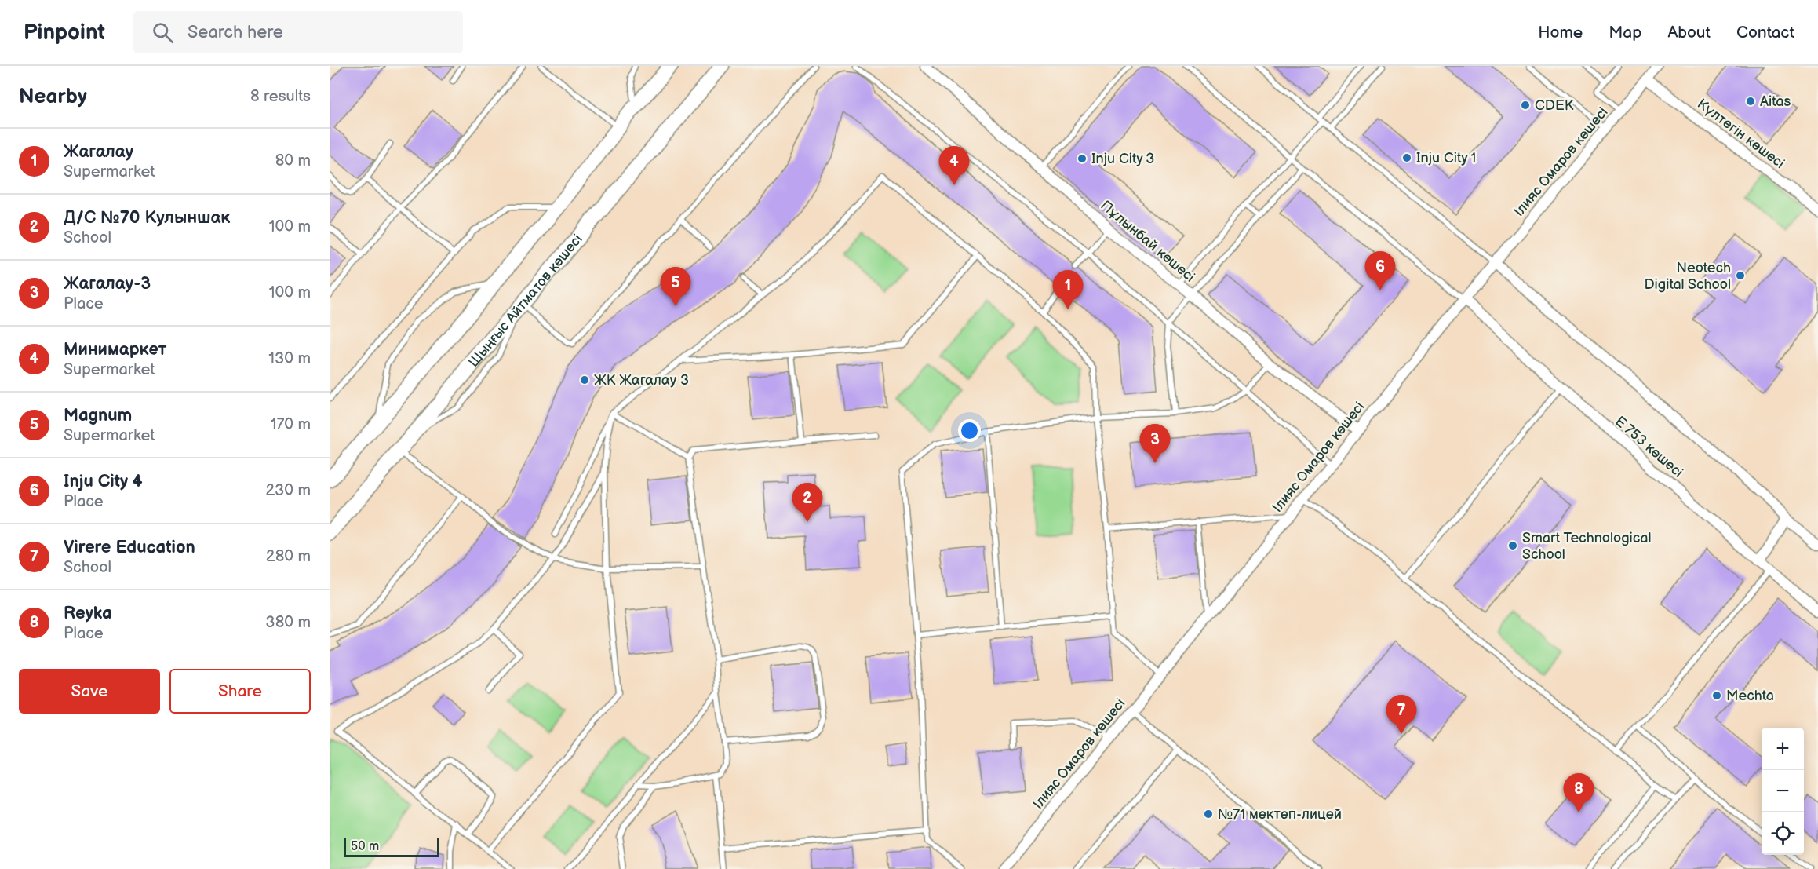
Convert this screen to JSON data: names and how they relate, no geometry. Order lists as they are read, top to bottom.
{
  "streets": {
    "main road": ["Шыңғыс Айтматов көшесі"],
    "street": [
      "Күлтегін көшесі",
      "Ілияс Омаров көшесі",
      "Пұлынбай көшесі",
      "Е 753 көшесі"
    ]
  },
  "crossings": [
    ["Күлтегін көшесі", "Ілияс Омаров көшесі"],
    ["Ілияс Омаров көшесі", "Пұлынбай көшесі"],
    ["Ілияс Омаров көшесі", "Е 753 көшесі"]
  ],
  "places": [
    "Aitas",
    "CDEK",
    "Inju City 1",
    "Inju City 3",
    "Neotech Digital School",
    "ЖК Жагалау 3",
    "Smart Technological School",
    "Mechta",
    "№71 мектеп-лицей"
  ],
  "scale_bar": "50 m",
  "page": {
    "header": "Pinpoint",
    "search": "Search here",
    "nav": [
      "Home",
      "Map",
      "About",
      "Contact"
    ],
    "heading": ["Nearby", "8 results"],
    "list": [
      {
        "mark": "1",
        "name": "Жагалау",
        "note": "Supermarket",
        "value": "80 m"
      },
      {
        "mark": "2",
        "name": "Д/С №70 Кулыншак",
        "note": "School",
        "value": "100 m"
      },
      {
        "mark": "3",
        "name": "Жагалау-3",
        "note": "Place",
        "value": "100 m"
      },
      {
        "mark": "4",
        "name": "Минимаркет",
        "note": "Supermarket",
        "value": "130 m"
      },
      {
        "mark": "5",
        "name": "Magnum",
        "note": "Supermarket",
        "value": "170 m"
      },
      {
        "mark": "6",
        "name": "Inju City 4",
        "note": "Place",
        "value": "230 m"
      },
      {
        "mark": "7",
        "name": "Virere Education",
        "note": "School",
        "value": "280 m"
      },
      {
        "mark": "8",
        "name": "Reyka",
        "note": "Place",
        "value": "380 m"
      }
    ],
    "pins": [
      "4",
      "6",
      "5",
      "1",
      "3",
      "2",
      "7",
      "8"
    ],
    "buttons": ["Save", "Share"],
    "map_buttons": ["+", "−"],
    "scale": "50 m"
  }
}
